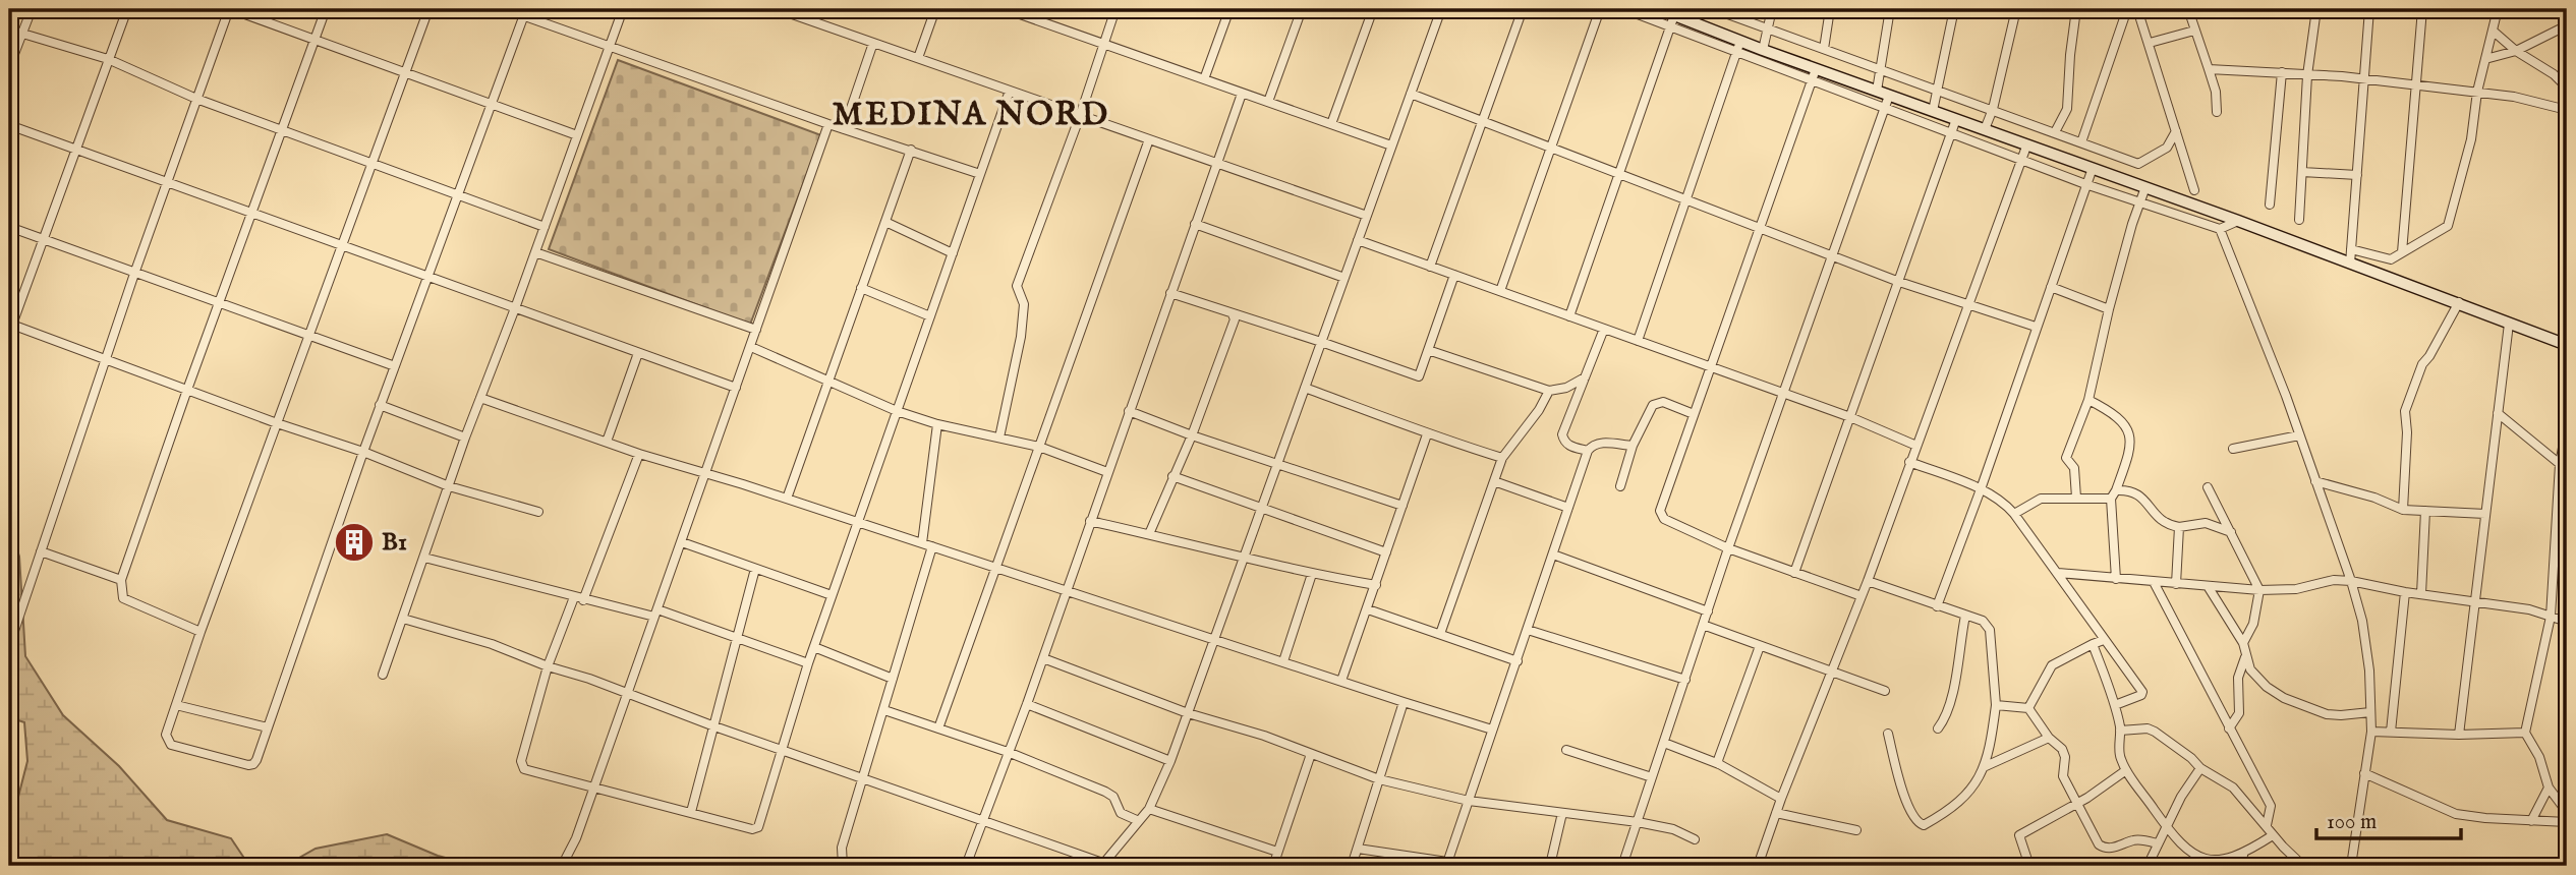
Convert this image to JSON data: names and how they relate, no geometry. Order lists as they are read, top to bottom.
{
  "districts": ["MEDINA NORD"],
  "places": {
    "building": ["B1"]
  },
  "scale_bar": "100 m"
}
